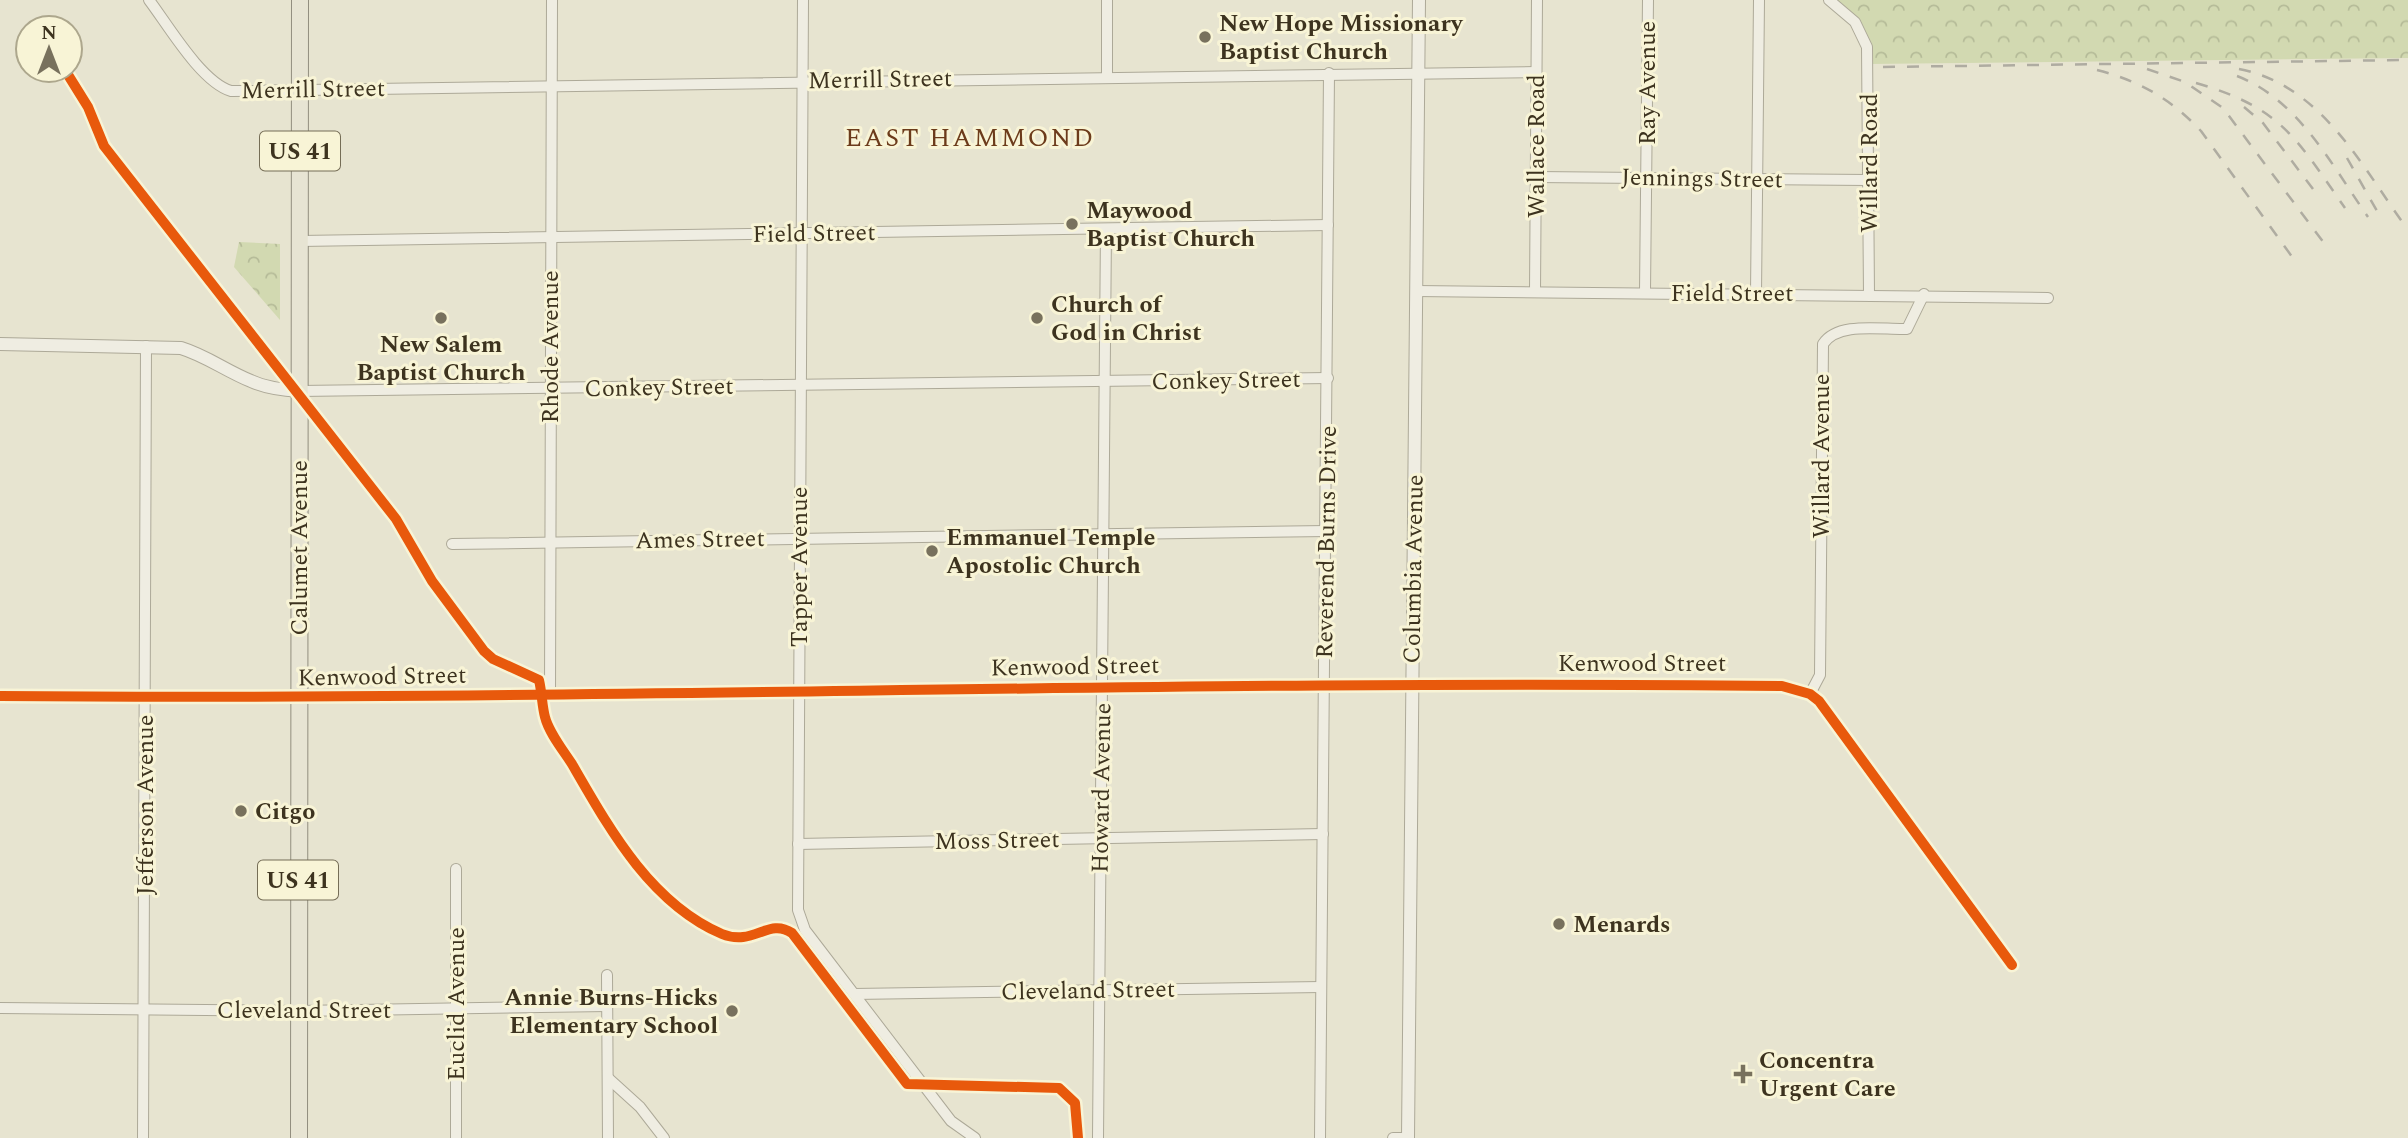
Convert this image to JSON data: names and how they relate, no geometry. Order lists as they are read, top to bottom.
{
  "streets": {
    "main road": ["US 41", "Calumet Avenue"],
    "street": [
      "Merrill Street",
      "Ray Avenue",
      "Wallace Road",
      "Willard Road",
      "Jennings Street",
      "Field Street",
      "Rhode Avenue",
      "Conkey Street",
      "Willard Avenue",
      "Ames Street",
      "Reverend Burns Drive",
      "Tapper Avenue",
      "Columbia Avenue",
      "Kenwood Street",
      "Howard Avenue",
      "Jefferson Avenue",
      "Moss Street",
      "Cleveland Street",
      "Euclid Avenue"
    ]
  },
  "crossings": [
    ["Merrill Street", "Wallace Road"],
    ["Merrill Street", "Rhode Avenue"],
    ["Merrill Street", "Reverend Burns Drive"],
    ["Merrill Street", "Calumet Avenue"],
    ["Merrill Street", "Tapper Avenue"],
    ["Merrill Street", "Columbia Avenue"],
    ["Ray Avenue", "Jennings Street"],
    ["Ray Avenue", "Field Street"],
    ["Wallace Road", "Jennings Street"],
    ["Wallace Road", "Field Street"],
    ["Willard Road", "Jennings Street"],
    ["Willard Road", "Field Street"],
    ["Field Street", "Rhode Avenue"],
    ["Field Street", "Willard Avenue"],
    ["Field Street", "Reverend Burns Drive"],
    ["Field Street", "Calumet Avenue"],
    ["Field Street", "Tapper Avenue"],
    ["Field Street", "Columbia Avenue"],
    ["Field Street", "Howard Avenue"],
    ["Rhode Avenue", "Conkey Street"],
    ["Rhode Avenue", "Ames Street"],
    ["Rhode Avenue", "Kenwood Street"],
    ["Conkey Street", "Reverend Burns Drive"],
    ["Conkey Street", "Calumet Avenue"],
    ["Conkey Street", "Tapper Avenue"],
    ["Conkey Street", "Howard Avenue"],
    ["Conkey Street", "Jefferson Avenue"],
    ["Willard Avenue", "Kenwood Street"],
    ["Ames Street", "Reverend Burns Drive"],
    ["Ames Street", "Tapper Avenue"],
    ["Ames Street", "Howard Avenue"],
    ["Reverend Burns Drive", "Kenwood Street"],
    ["Reverend Burns Drive", "Moss Street"],
    ["Reverend Burns Drive", "Cleveland Street"],
    ["Calumet Avenue", "Kenwood Street"],
    ["Calumet Avenue", "Cleveland Street"],
    ["Tapper Avenue", "Kenwood Street"],
    ["Tapper Avenue", "Moss Street"],
    ["Tapper Avenue", "Cleveland Street"],
    ["Columbia Avenue", "Kenwood Street"],
    ["Kenwood Street", "Howard Avenue"],
    ["Kenwood Street", "Jefferson Avenue"],
    ["Howard Avenue", "Moss Street"],
    ["Howard Avenue", "Cleveland Street"],
    ["Jefferson Avenue", "Cleveland Street"],
    ["Cleveland Street", "Euclid Avenue"]
  ],
  "districts": ["EAST HAMMOND"],
  "places": {
    "other": [
      "New Hope Missionary Baptist Church",
      "Maywood Baptist Church",
      "New Salem Baptist Church",
      "Church of God in Christ",
      "Emmanuel Temple Apostolic Church",
      "Citgo",
      "Menards",
      "Annie Burns-Hicks Elementary School"
    ],
    "health": ["Concentra Urgent Care"]
  },
  "north": "top"
}
